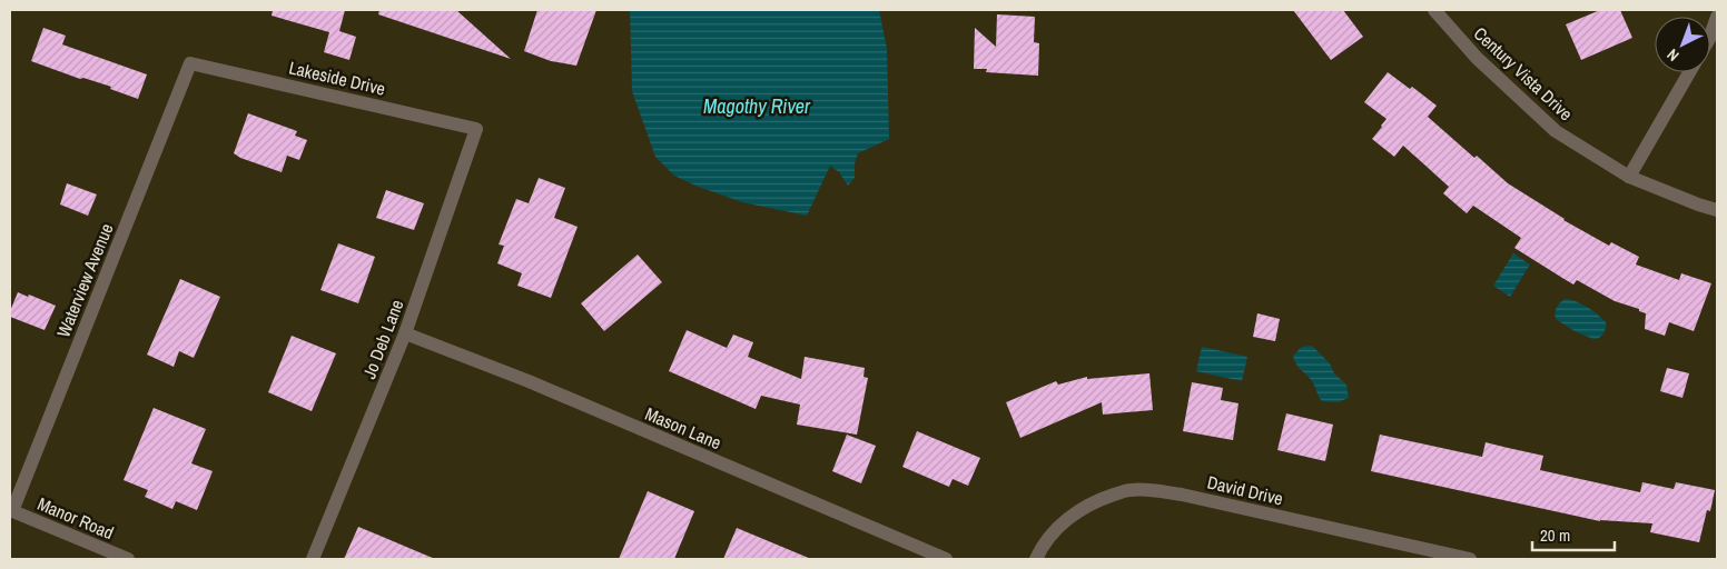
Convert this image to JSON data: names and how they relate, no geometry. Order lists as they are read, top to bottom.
{
  "streets": {
    "street": [
      "Century Vista Drive",
      "Lakeside Drive",
      "Waterview Avenue",
      "Jo Deb Lane",
      "Mason Lane",
      "David Drive",
      "Manor Road"
    ]
  },
  "crossings": [
    ["Lakeside Drive", "Waterview Avenue"],
    ["Lakeside Drive", "Jo Deb Lane"],
    ["Waterview Avenue", "Manor Road"],
    ["Jo Deb Lane", "Mason Lane"]
  ],
  "water": ["Magothy River"],
  "scale_bar": "20 m",
  "north": "bottom left"
}
